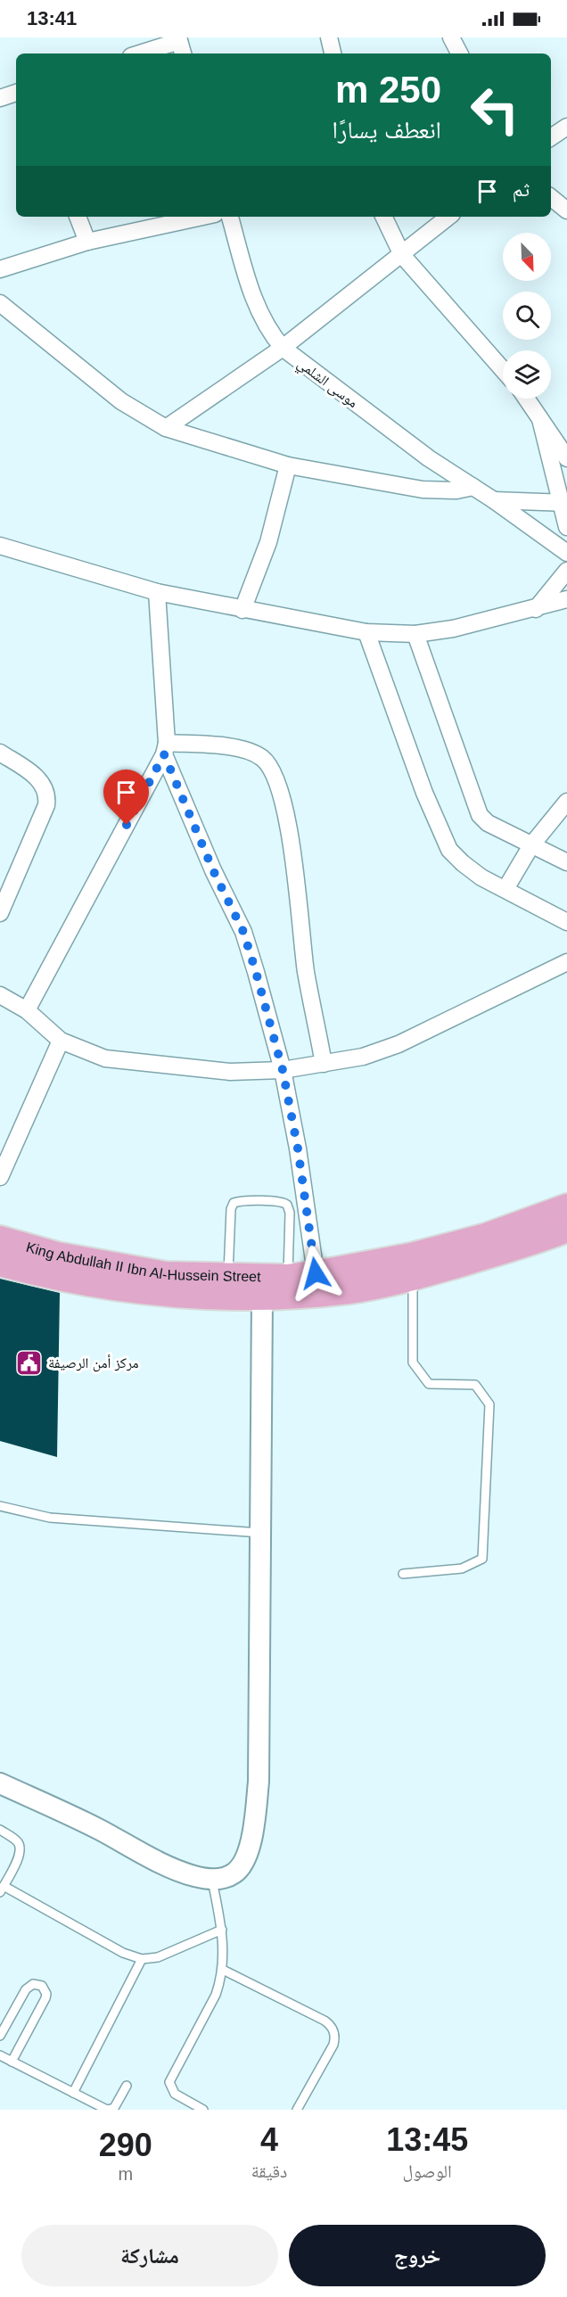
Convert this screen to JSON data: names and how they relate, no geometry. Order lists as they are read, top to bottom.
{
  "streets": {
    "main road": ["King Abdullah II Ibn Al-Hussein Street"],
    "street": ["موسى الشلمي"]
  },
  "places": {
    "public building": ["مركز أمن الرصيفة"]
  },
  "north": "bottom right",
  "page": {
    "status": "13:41",
    "turn": ["250 m", "انعطف يسارًا"],
    "then": "ثم",
    "eta": [
      "13:45",
      "الوصول",
      "4",
      "دقيقة",
      "290",
      "m"
    ],
    "buttons": ["خروج", "مشاركة"]
  }
}
